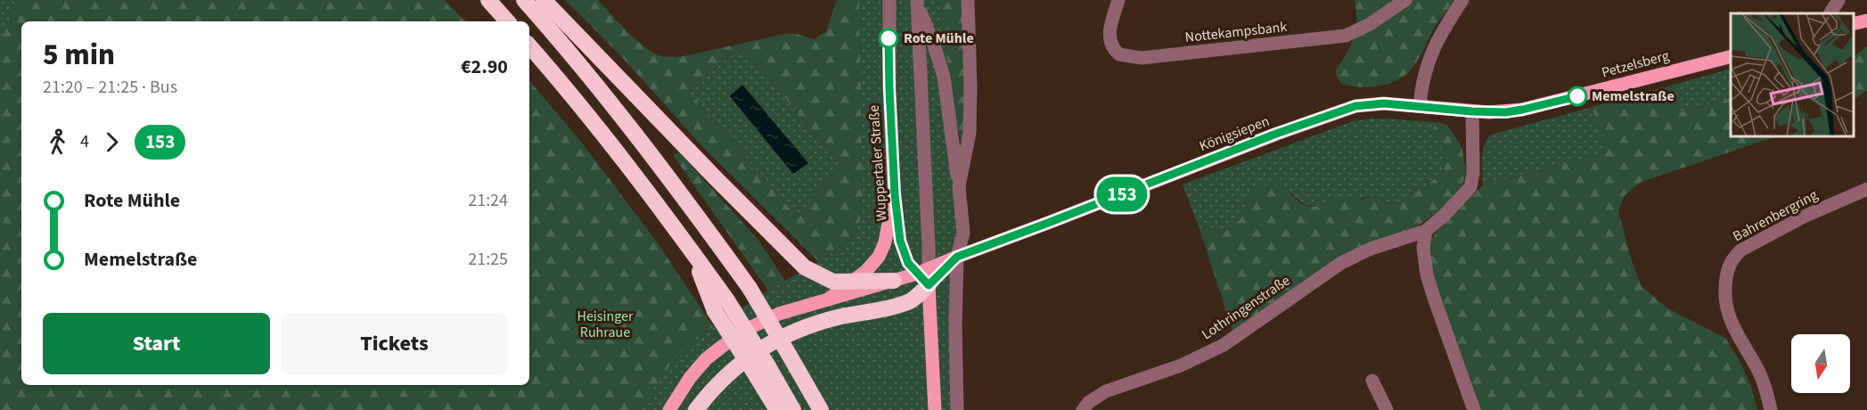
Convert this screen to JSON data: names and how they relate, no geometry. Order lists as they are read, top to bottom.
{
  "streets": {
    "main road": ["Petzelsberg", "Königsiepen"],
    "street": [
      "Nottekampsbank",
      "Wuppertaler Straße",
      "Bahrenbergring",
      "Lothringenstraße"
    ]
  },
  "crossings": [
    ["Petzelsberg", "Königsiepen"],
    ["Königsiepen", "Wuppertaler Straße"]
  ],
  "parks": ["Heisinger Ruhraue"],
  "places": ["Rote Mühle", "Memelstraße"],
  "lines": ["bus line 153"],
  "north": "bottom",
  "page": {
    "on_map": "153",
    "heading": ["5 min", "21:20 – 21:25 · Bus", "€2.90"],
    "legs": ["4", "153"],
    "list": [
      {
        "name": "Rote Mühle",
        "value": "21:24"
      },
      {
        "name": "Memelstraße",
        "value": "21:25"
      }
    ],
    "buttons": ["Start", "Tickets"]
  }
}
